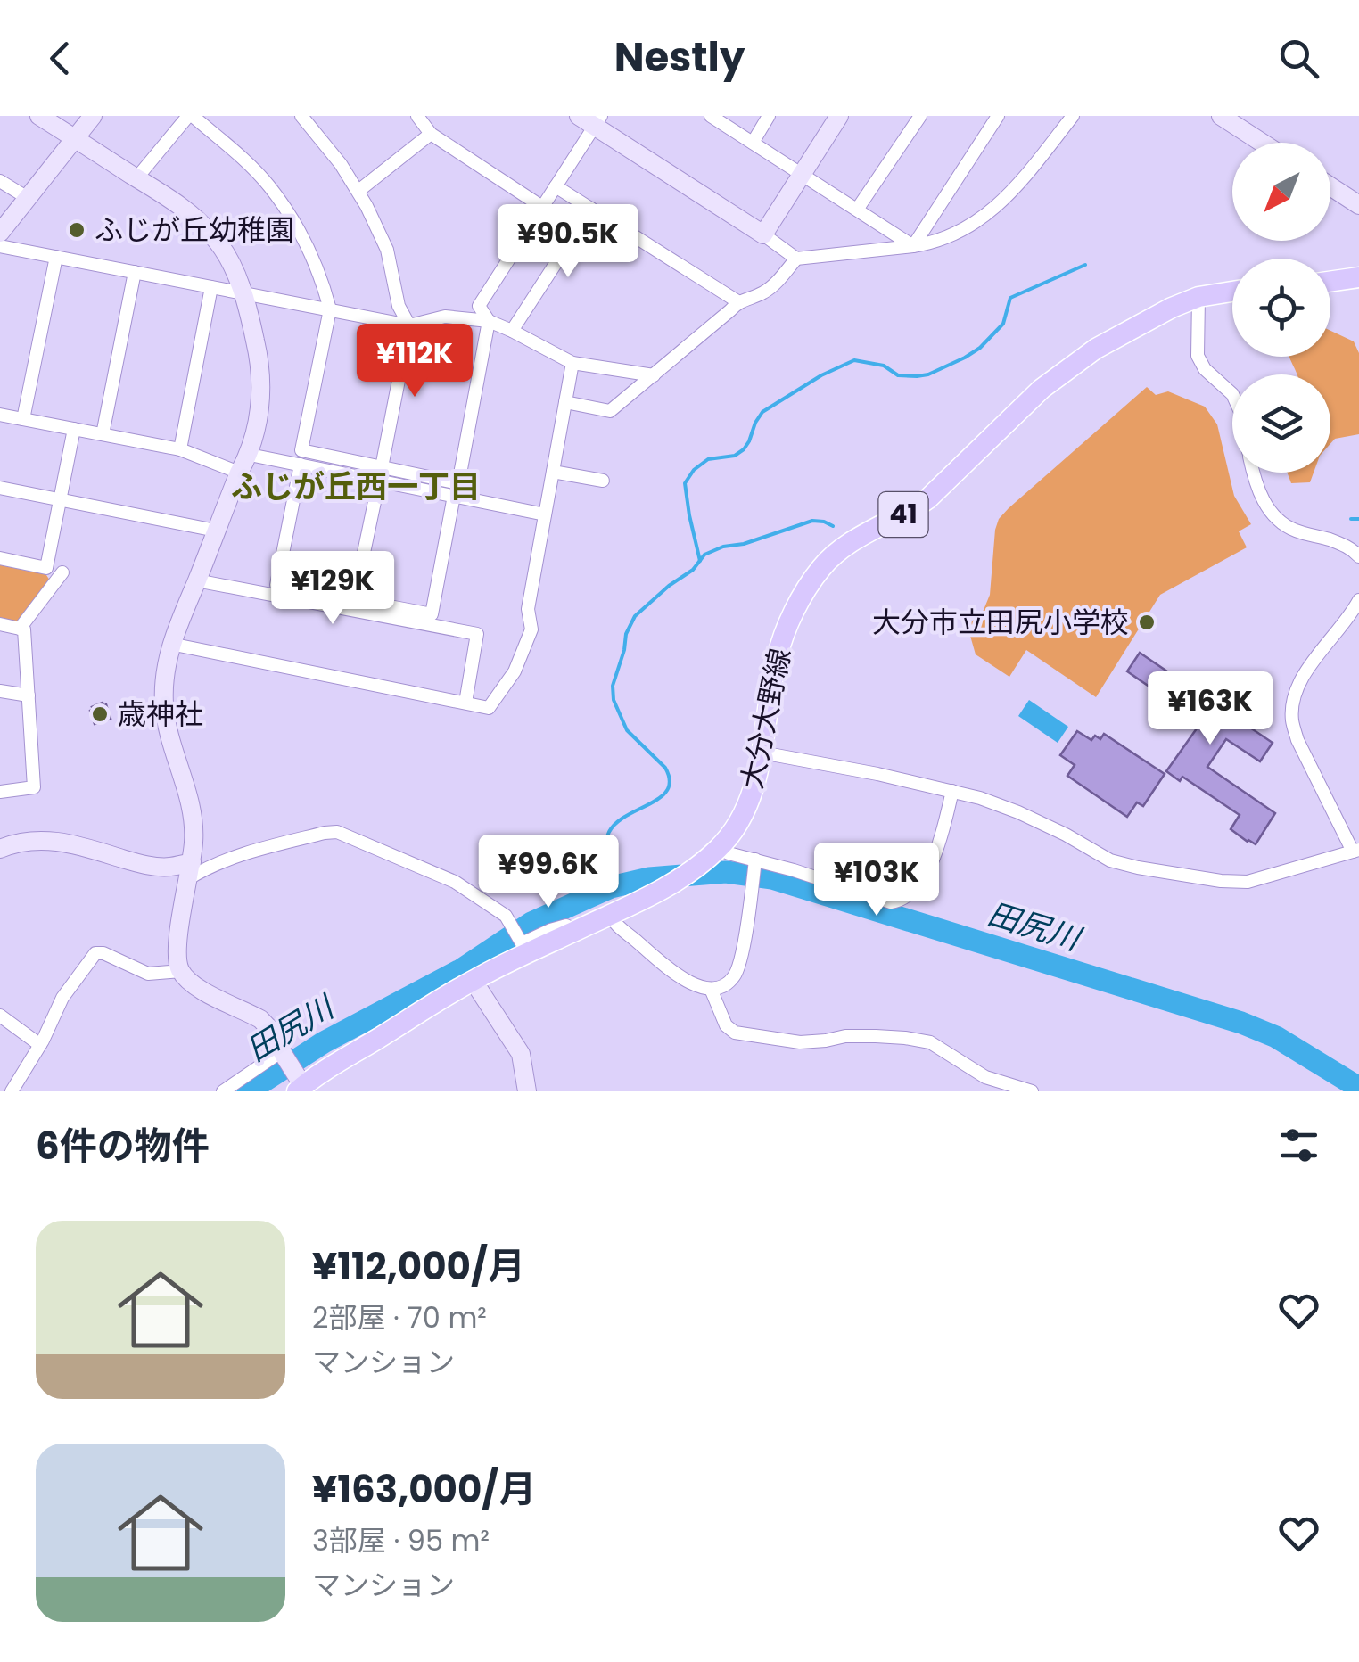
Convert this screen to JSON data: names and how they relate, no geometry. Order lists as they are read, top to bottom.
{
  "streets": {
    "main road": ["41", "大分大野線"]
  },
  "districts": ["ふじが丘西一丁目"],
  "water": ["田尻川"],
  "places": ["ふじが丘幼稚園", "大分市立田尻小学校", "歳神社"],
  "north": "bottom left",
  "page": {
    "header": "Nestly",
    "price": [
      "¥90.5K",
      "¥112K",
      "¥129K",
      "¥163K",
      "¥99.6K",
      "¥103K"
    ],
    "heading": "6件の物件",
    "list": [
      {
        "name": "¥112,000/月",
        "note": "2部屋 · 70 m² · マンション"
      },
      {
        "name": "¥163,000/月",
        "note": "3部屋 · 95 m² · マンション"
      }
    ]
  }
}
